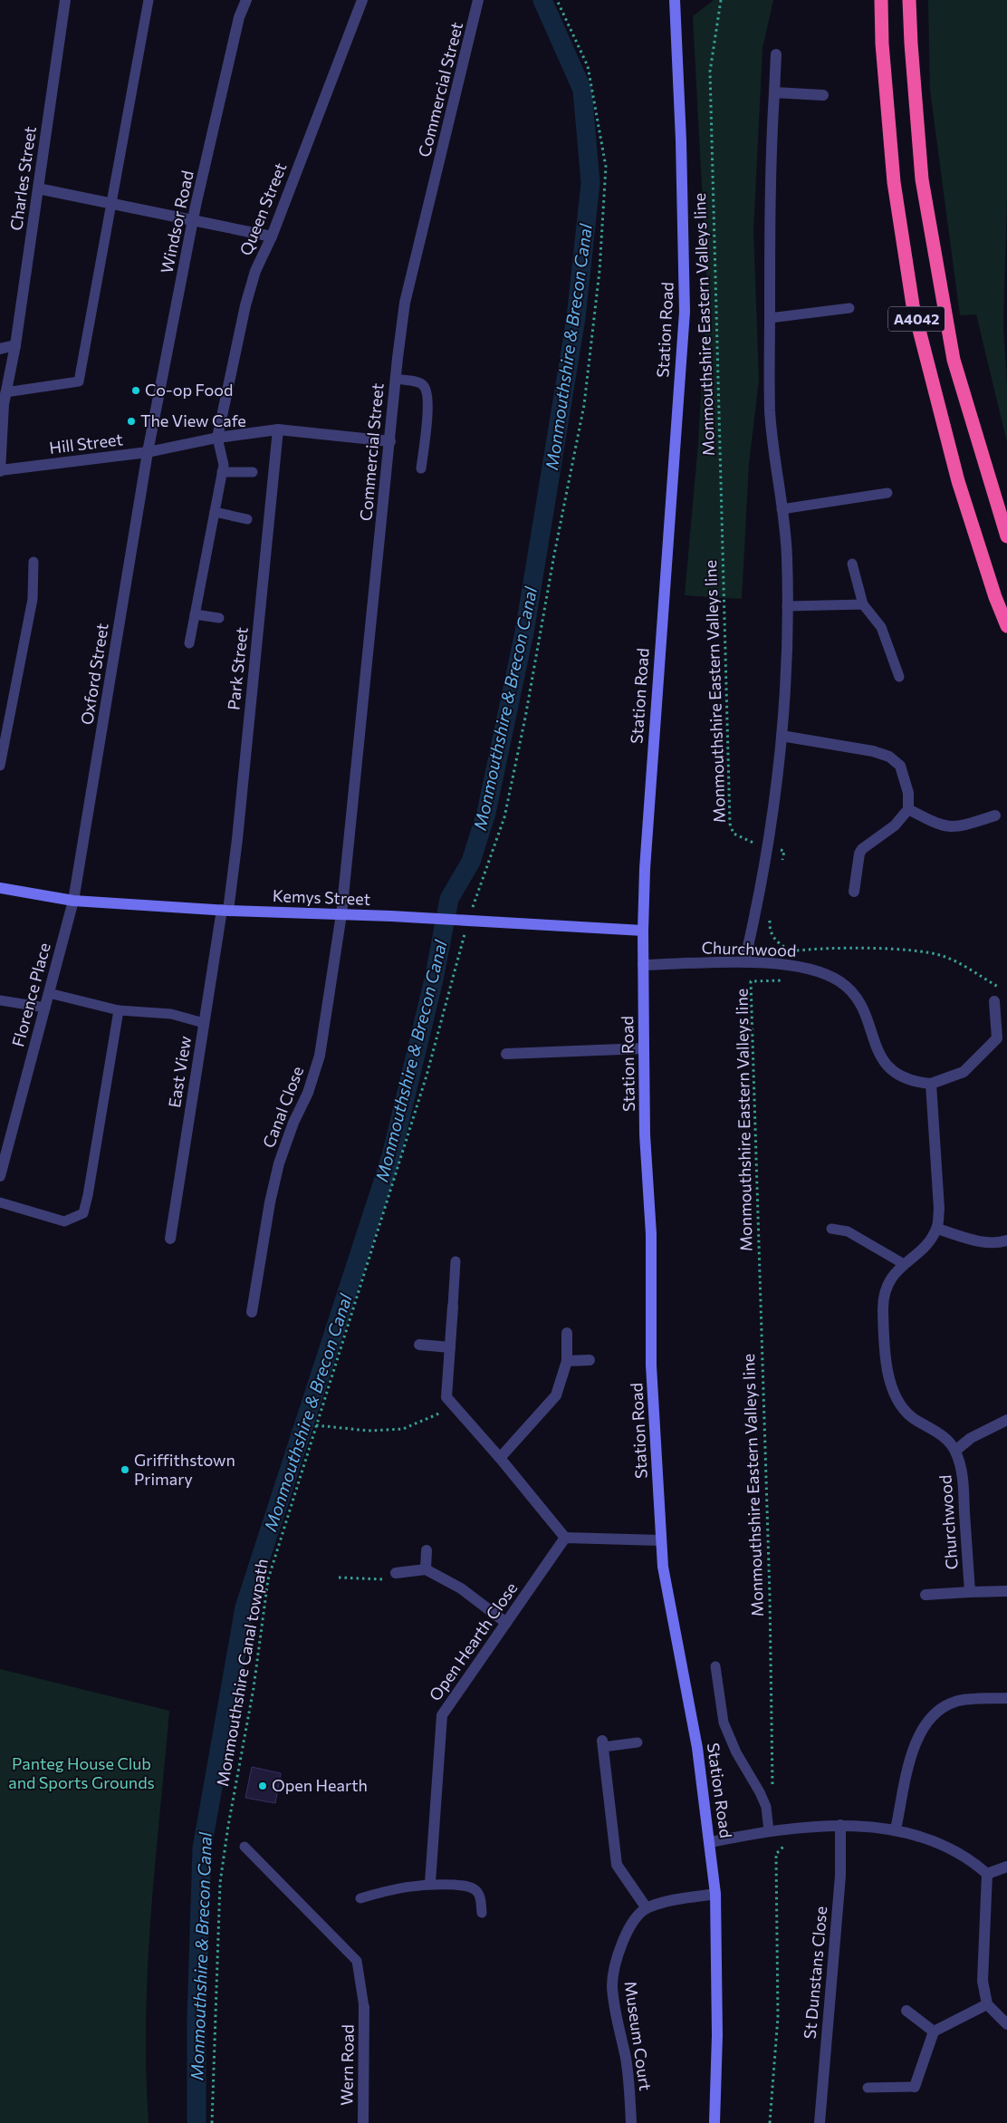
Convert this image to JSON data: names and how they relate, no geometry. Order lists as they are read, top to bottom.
{
  "streets": {
    "highway": ["A4042"],
    "street": [
      "Commercial Street",
      "Charles Street",
      "Queen Street",
      "Windsor Road",
      "Station Road",
      "Hill Street",
      "Park Street",
      "Oxford Street",
      "Kemys Street",
      "Churchwood",
      "Florence Place",
      "East View",
      "Canal Close",
      "Open Hearth Close",
      "St Dunstans Close",
      "Museum Court",
      "Wern Road"
    ],
    "path": ["Monmouthshire Eastern Valleys line", "Monmouthshire Canal towpath"]
  },
  "crossings": [
    ["Commercial Street", "Hill Street"],
    ["Commercial Street", "Kemys Street"],
    ["Commercial Street", "Canal Close"],
    ["Charles Street", "Hill Street"],
    ["Queen Street", "Hill Street"],
    ["Windsor Road", "Hill Street"],
    ["Windsor Road", "Oxford Street"],
    ["Monmouthshire Eastern Valleys line", "Churchwood"],
    ["Station Road", "Kemys Street"],
    ["Station Road", "Churchwood"],
    ["Hill Street", "Park Street"],
    ["Hill Street", "Oxford Street"],
    ["Park Street", "Kemys Street"],
    ["Park Street", "East View"],
    ["Oxford Street", "Kemys Street"],
    ["Oxford Street", "Florence Place"],
    ["Kemys Street", "Florence Place"],
    ["Kemys Street", "East View"],
    ["Kemys Street", "Canal Close"],
    ["Kemys Street", "Monmouthshire Canal towpath"]
  ],
  "water": ["Monmouthshire & Brecon Canal"],
  "parks": ["Panteg House Club and Sports Grounds"],
  "places": [
    "Co-op Food",
    "The View Cafe",
    "Griffithstown Primary",
    "Open Hearth"
  ]
}
